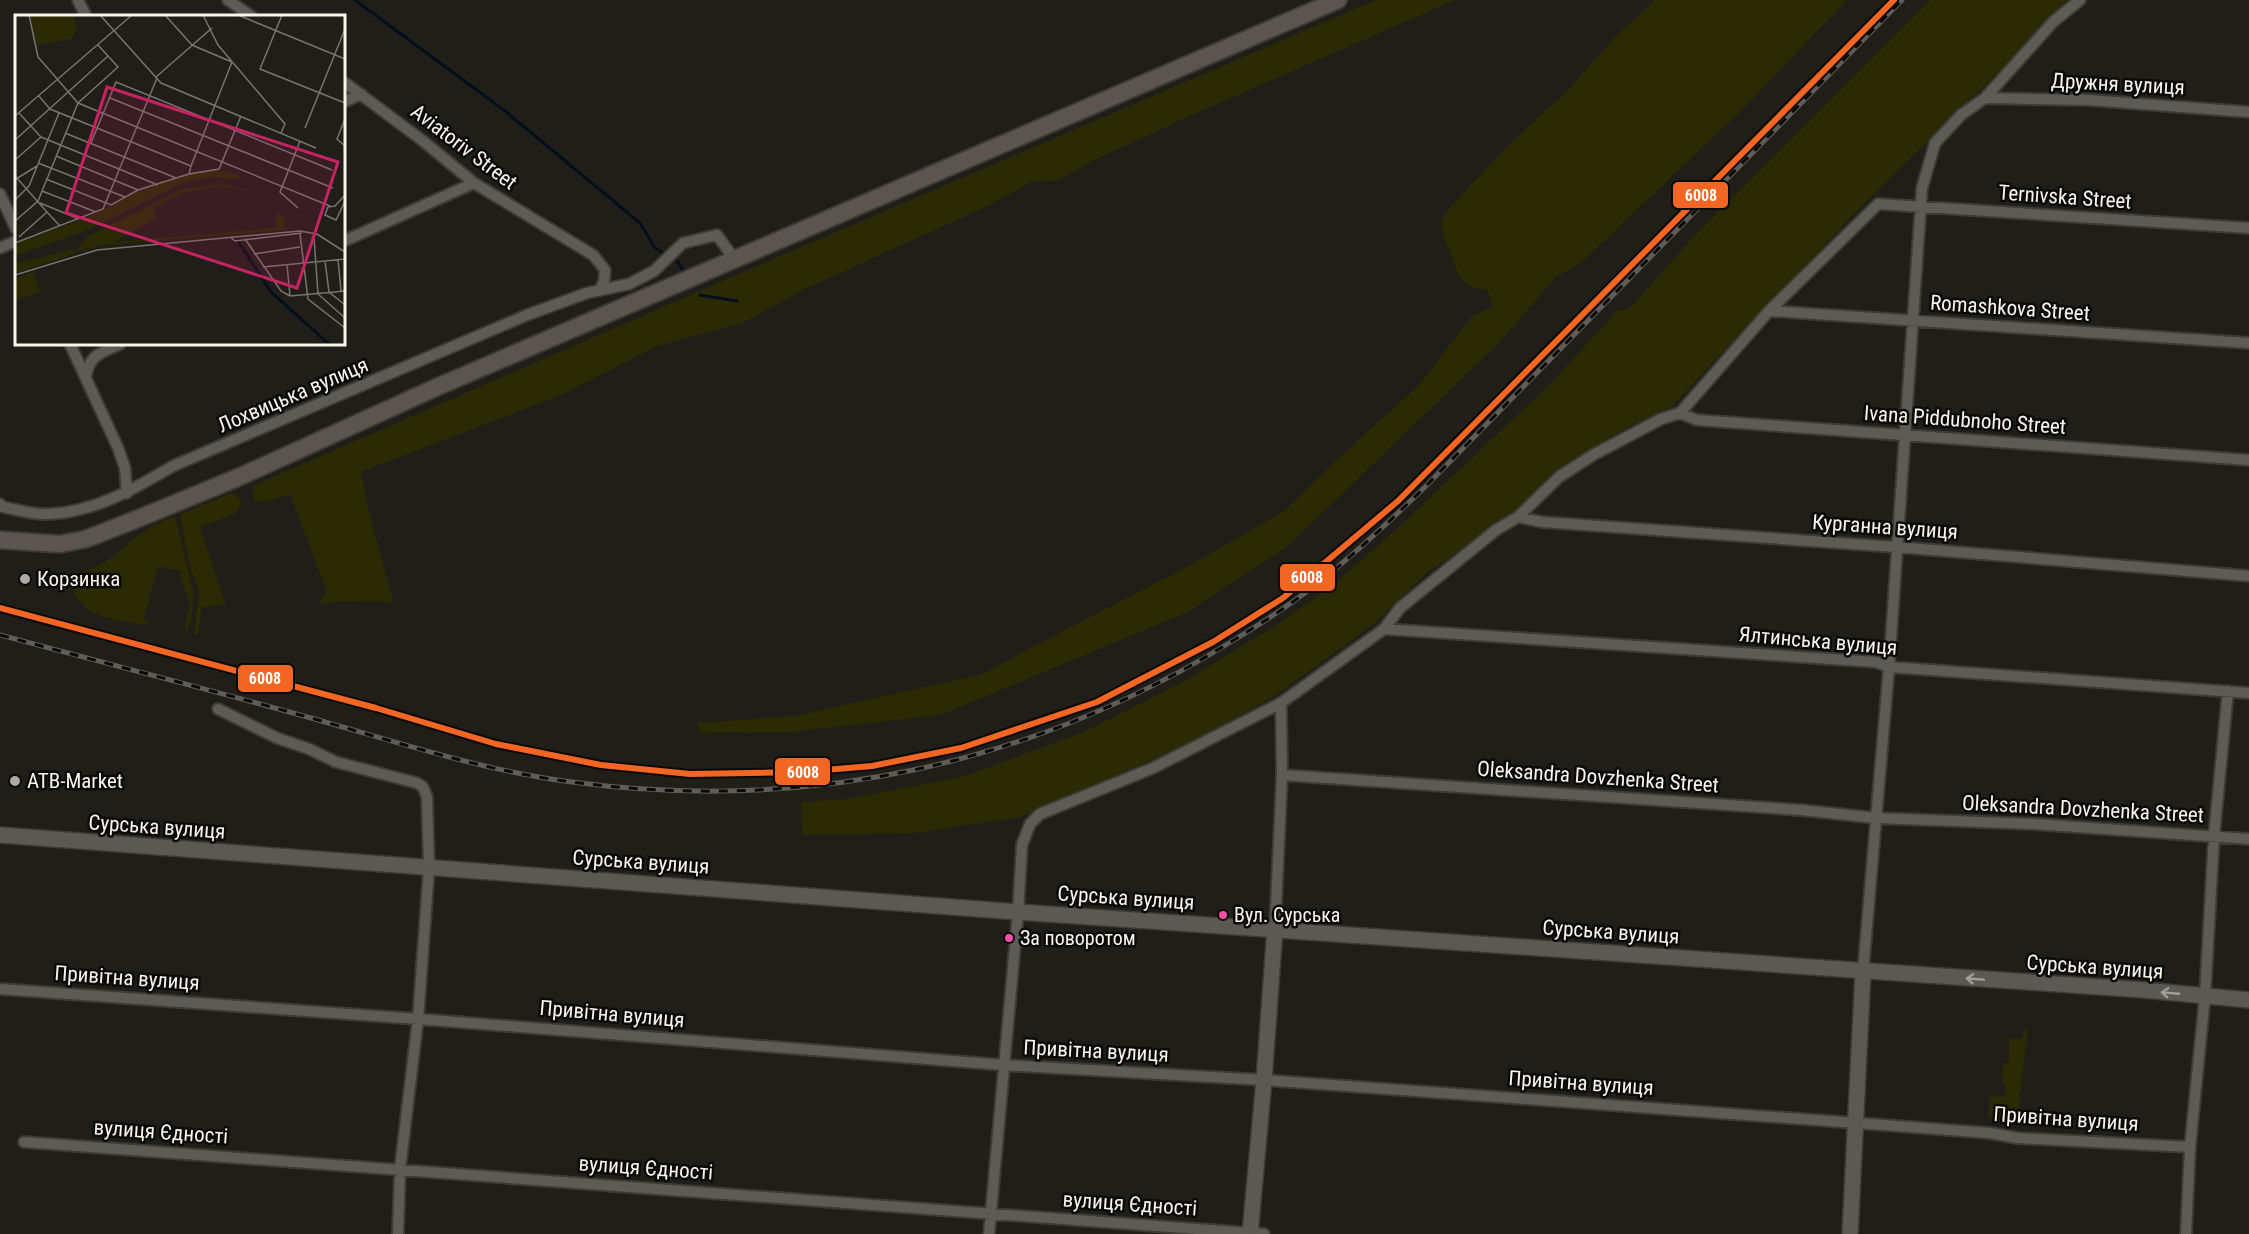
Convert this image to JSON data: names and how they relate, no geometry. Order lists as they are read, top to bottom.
{
  "streets": {
    "street": [
      "Дружня вулиця",
      "Aviatoriv Street",
      "Ternivska Street",
      "Romashkova Street",
      "Лохвицька вулиця",
      "Ivana Piddubnoho Street",
      "Курганна вулиця",
      "Ялтинська вулиця",
      "Oleksandra Dovzhenka Street",
      "Сурська вулиця",
      "Привітна вулиця",
      "вулиця Єдності"
    ]
  },
  "crossings": [
    ["Aviatoriv Street", "Лохвицька вулиця"],
    ["Ternivska Street", "Romashkova Street"]
  ],
  "places": [
    "Корзинка",
    "ATB-Market",
    "Вул. Сурська",
    "За поворотом"
  ],
  "lines": ["transit line 6008"]
}
